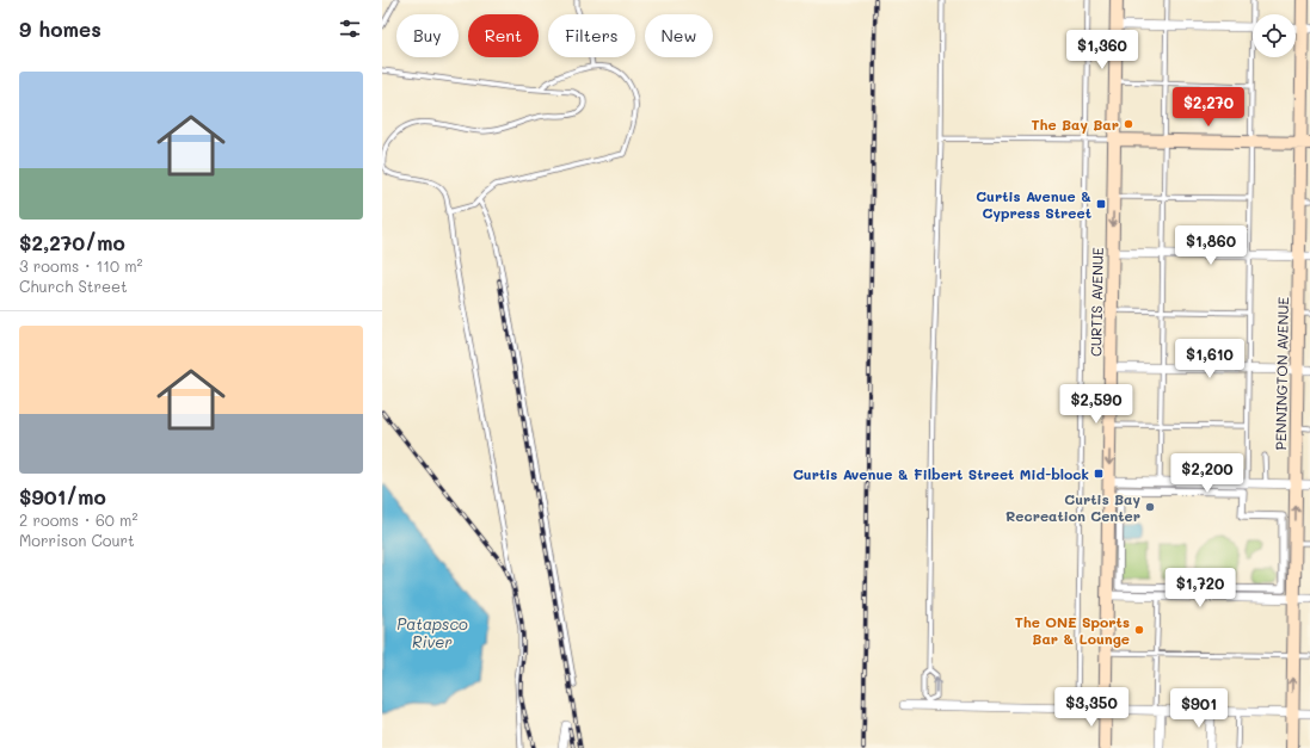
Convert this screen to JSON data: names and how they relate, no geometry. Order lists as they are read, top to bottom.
{
  "streets": {
    "main road": ["CURTIS AVENUE", "PENNINGTON AVENUE"]
  },
  "water": ["Patapsco River"],
  "places": {
    "other": ["The Bay Bar", "Curtis Bay Recreation Center", "The ONE Sports Bar & Lounge"],
    "transit": ["Curtis Avenue & Cypress Street", "Curtis Avenue & Filbert Street Mid-block"]
  },
  "page": {
    "heading": "9 homes",
    "chip": [
      "Buy",
      "Rent",
      "Filters",
      "New"
    ],
    "price": [
      "$1,360",
      "$2,270",
      "$1,860",
      "$1,610",
      "$2,590",
      "$2,200",
      "$1,720",
      "$3,350",
      "$901"
    ],
    "list": [
      {
        "name": "$2,270/mo",
        "note": "3 rooms · 110 m² · Church Street"
      },
      {
        "name": "$901/mo",
        "note": "2 rooms · 60 m² · Morrison Court"
      }
    ]
  }
}
